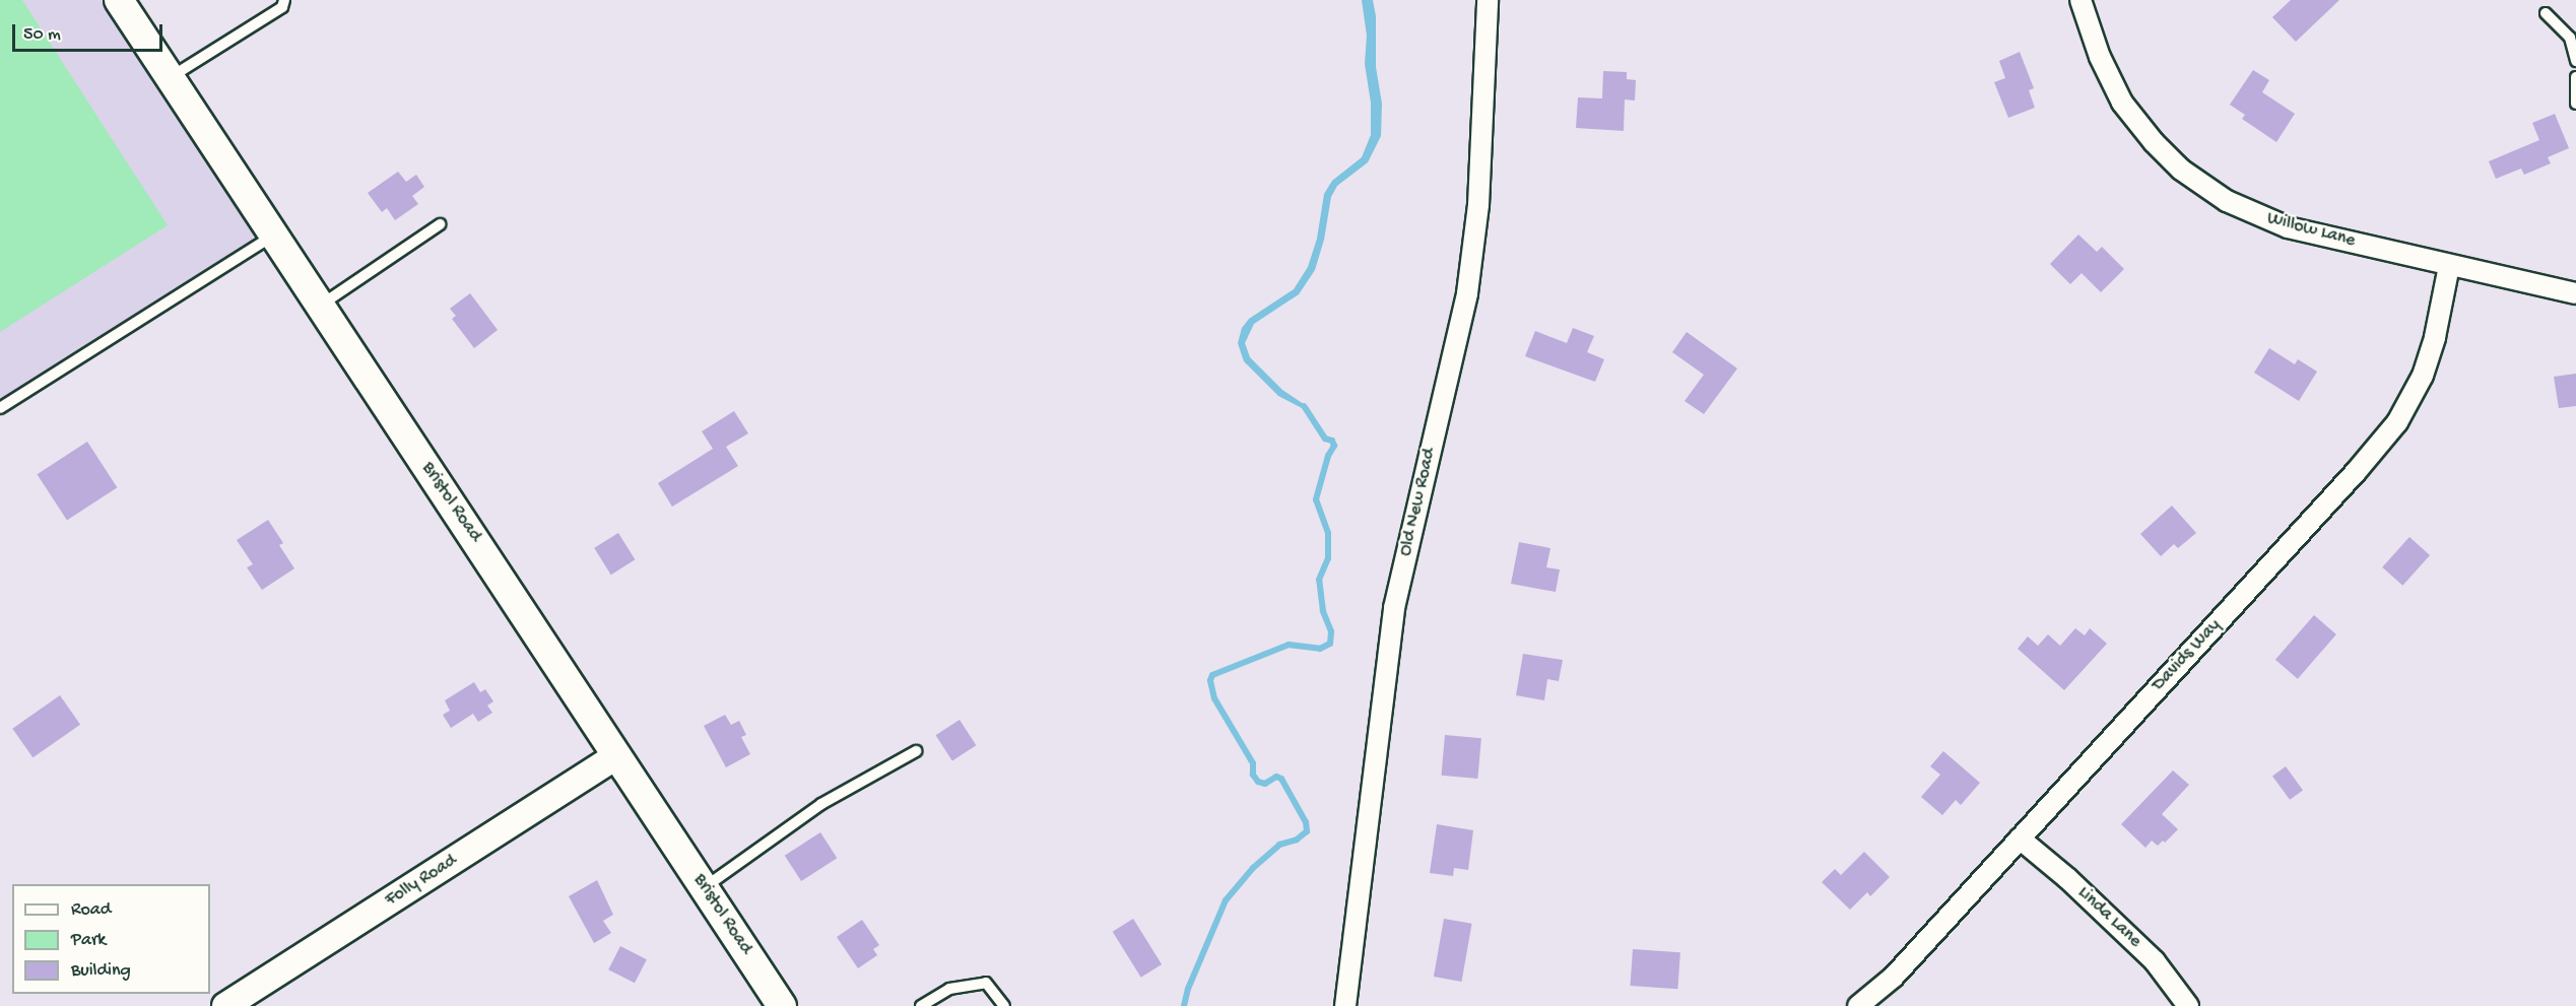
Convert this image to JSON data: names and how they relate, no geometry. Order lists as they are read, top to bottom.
{
  "streets": {
    "main road": ["Bristol Road"],
    "street": [
      "Willow Lane",
      "Old New Road",
      "Davids Way",
      "Folly Road",
      "Linda Lane"
    ]
  },
  "crossings": [
    ["Willow Lane", "Davids Way"],
    ["Bristol Road", "Folly Road"],
    ["Davids Way", "Linda Lane"]
  ],
  "legend": ["Road", "Park", "Building"],
  "scale_bar": "50 m"
}
